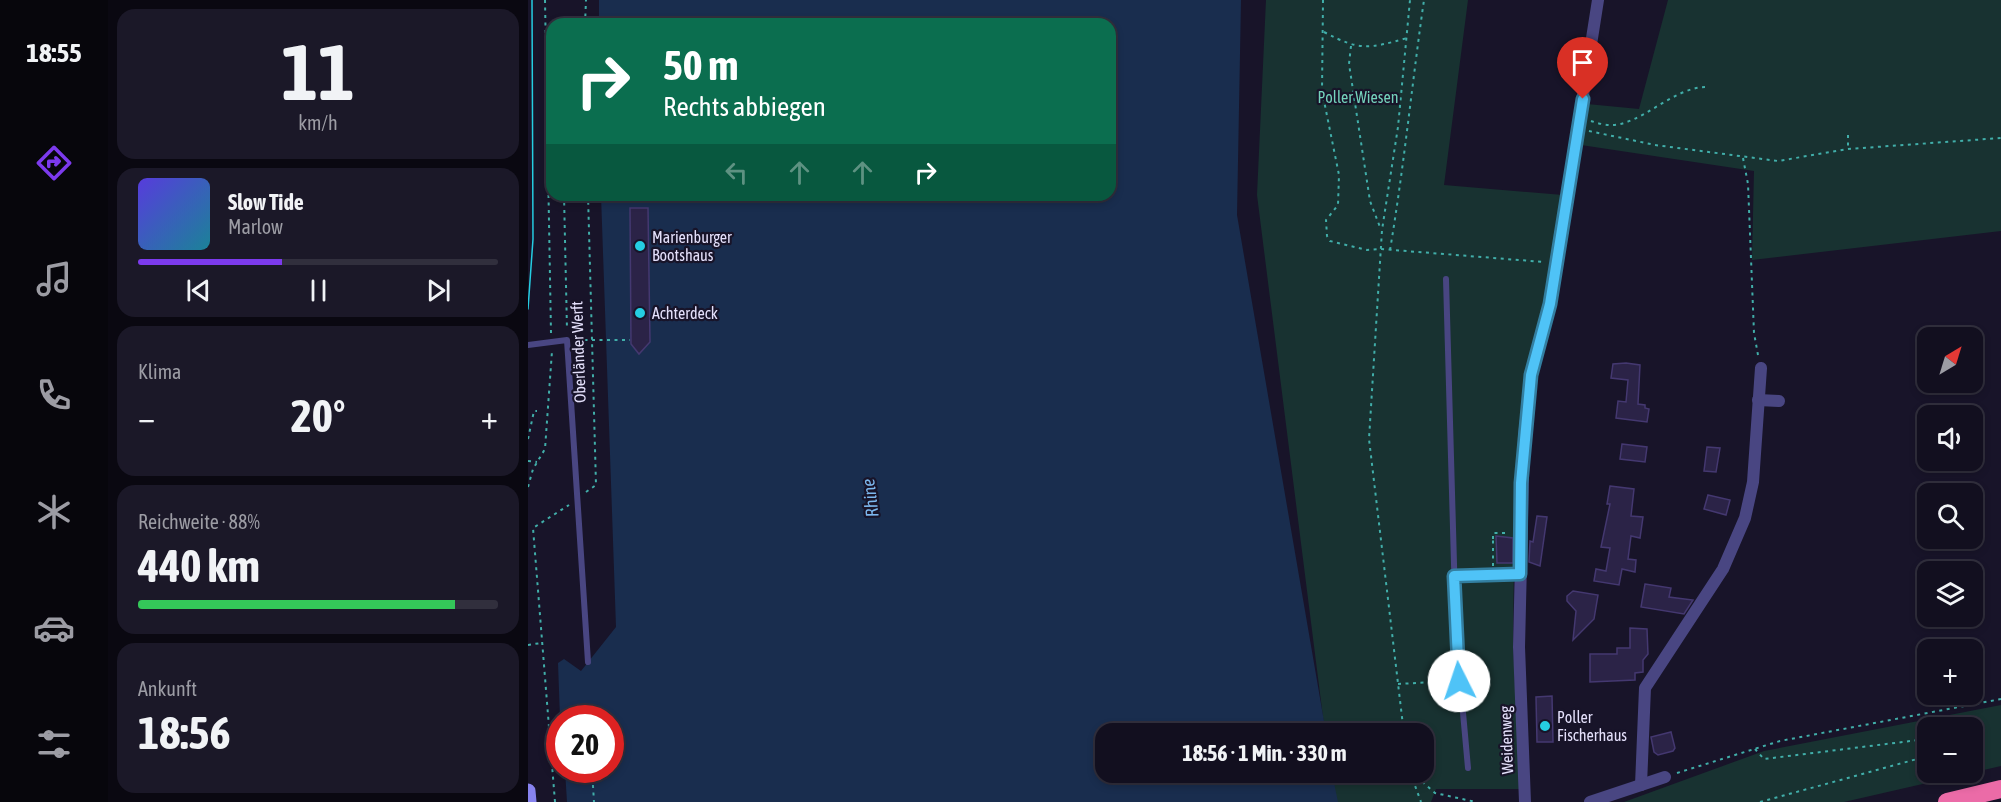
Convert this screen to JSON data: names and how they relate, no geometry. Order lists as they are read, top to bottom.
{
  "streets": {
    "street": ["Weidenweg"],
    "lane": ["Oberländer Werft"]
  },
  "water": ["Rhine"],
  "parks": ["Poller Wiesen"],
  "places": ["Marienburger Bootshaus", "Achterdeck", "Poller Fischerhaus"],
  "north": "top right",
  "page": {
    "tabs": "18:55",
    "tile": [
      ["11", "km/h"],
      "Klima",
      ["Reichweite · 88%", "440 km"],
      ["Ankunft", "18:56"]
    ],
    "turn": ["50 m", "Rechts abbiegen"],
    "song": ["Slow Tide", "Marlow"],
    "map_buttons": ["+", "−"],
    "heat": ["−", "20°", "+"],
    "limit": "20",
    "trip": "18:56 · 1 Min. · 330 m"
  }
}
